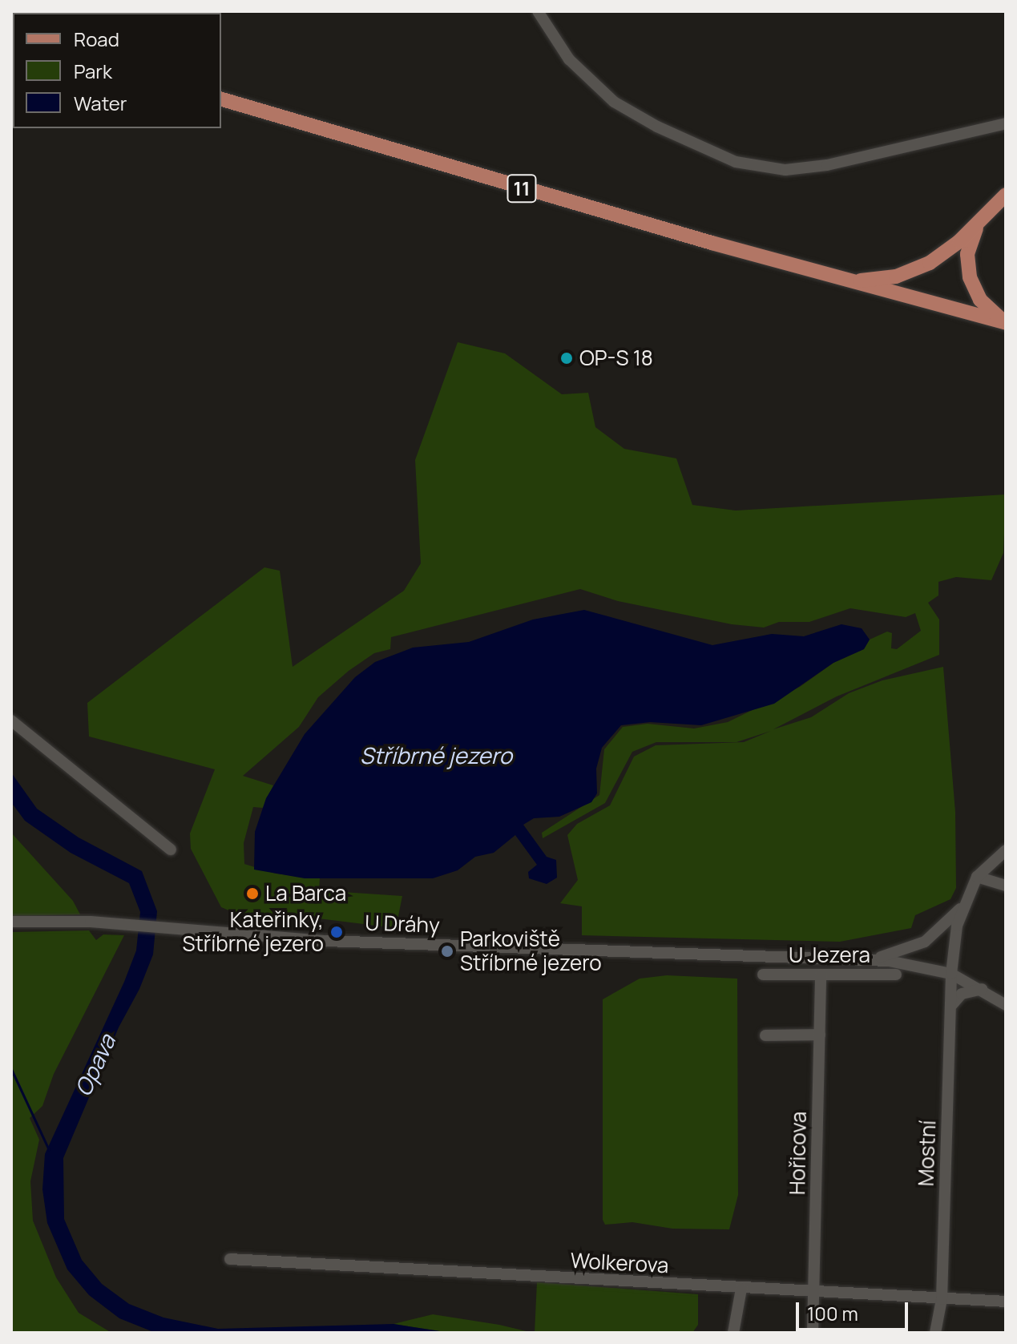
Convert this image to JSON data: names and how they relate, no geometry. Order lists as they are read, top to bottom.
{
  "streets": {
    "main road": ["11"],
    "street": [
      "U Dráhy",
      "U Jezera",
      "Hořicova",
      "Mostní",
      "Wolkerova"
    ]
  },
  "crossings": [
    ["U Dráhy", "Mostní"],
    ["U Jezera", "Hořicova"],
    ["Hořicova", "Wolkerova"],
    ["Mostní", "Wolkerova"]
  ],
  "water": ["Stříbrné jezero", "Opava"],
  "places": [
    "OP-S 18",
    "La Barca",
    "Kateřinky, Stříbrné jezero",
    "Parkoviště Stříbrné jezero"
  ],
  "legend": ["Road", "Park", "Water"],
  "scale_bar": "100 m"
}
